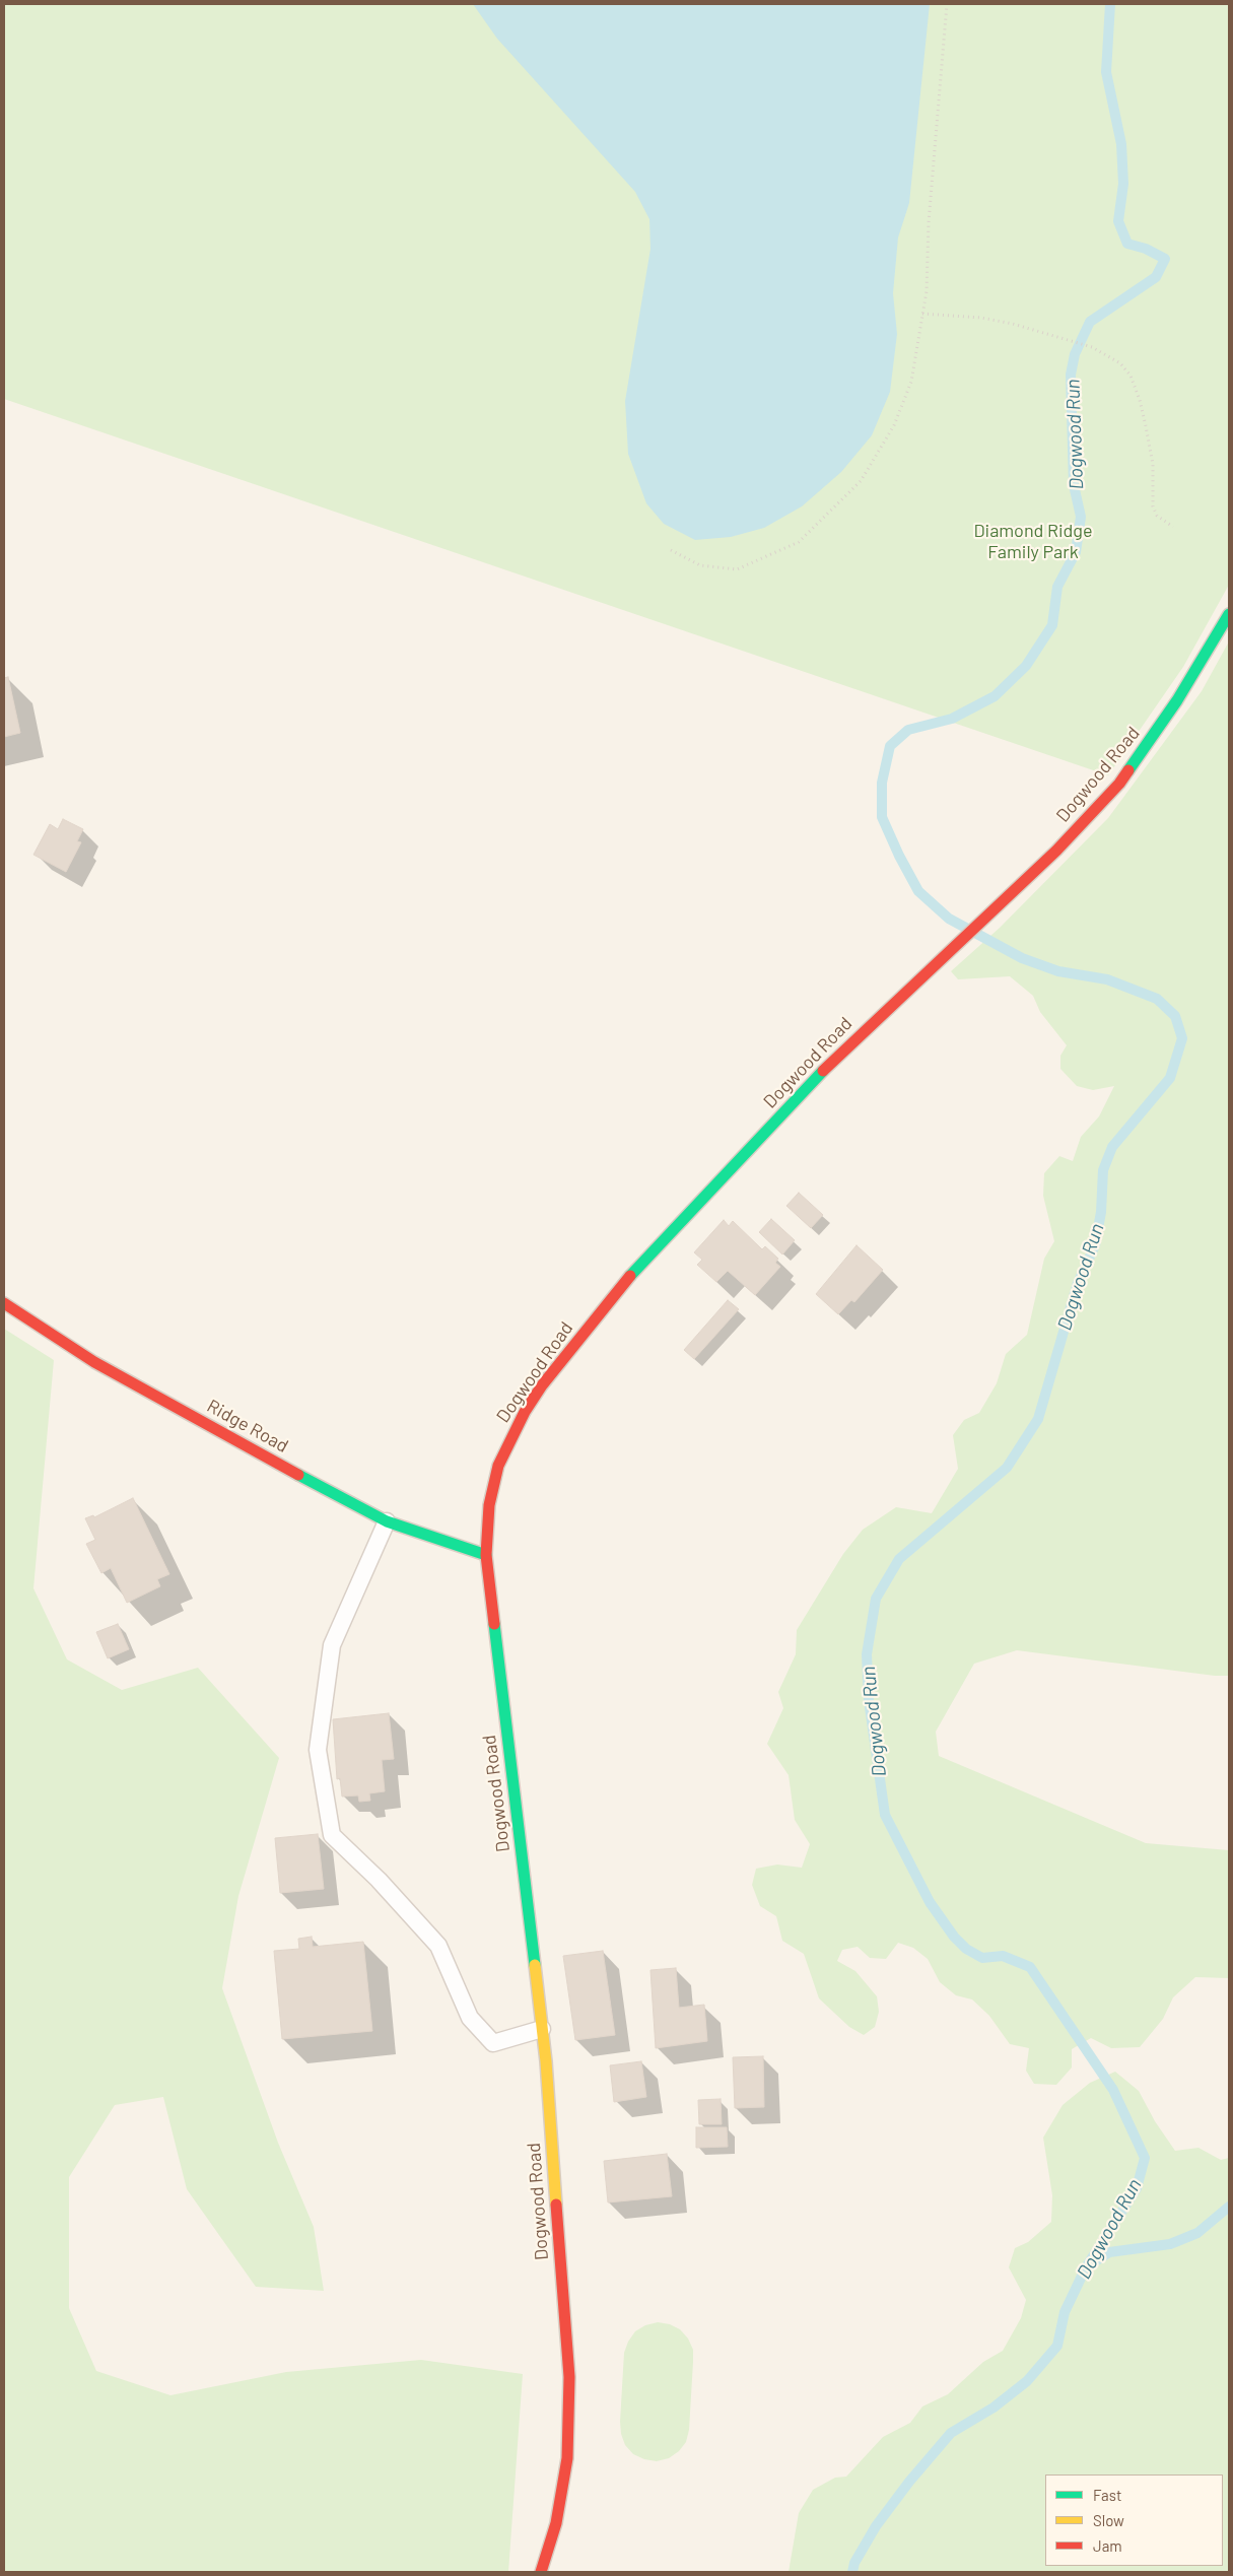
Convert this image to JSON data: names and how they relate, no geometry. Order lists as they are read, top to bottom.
{
  "streets": {
    "street": ["Dogwood Road", "Ridge Road"]
  },
  "crossings": [
    ["Dogwood Road", "Ridge Road"]
  ],
  "water": ["Dogwood Run"],
  "parks": ["Diamond Ridge Family Park"],
  "legend": ["Fast", "Slow", "Jam"]
}
